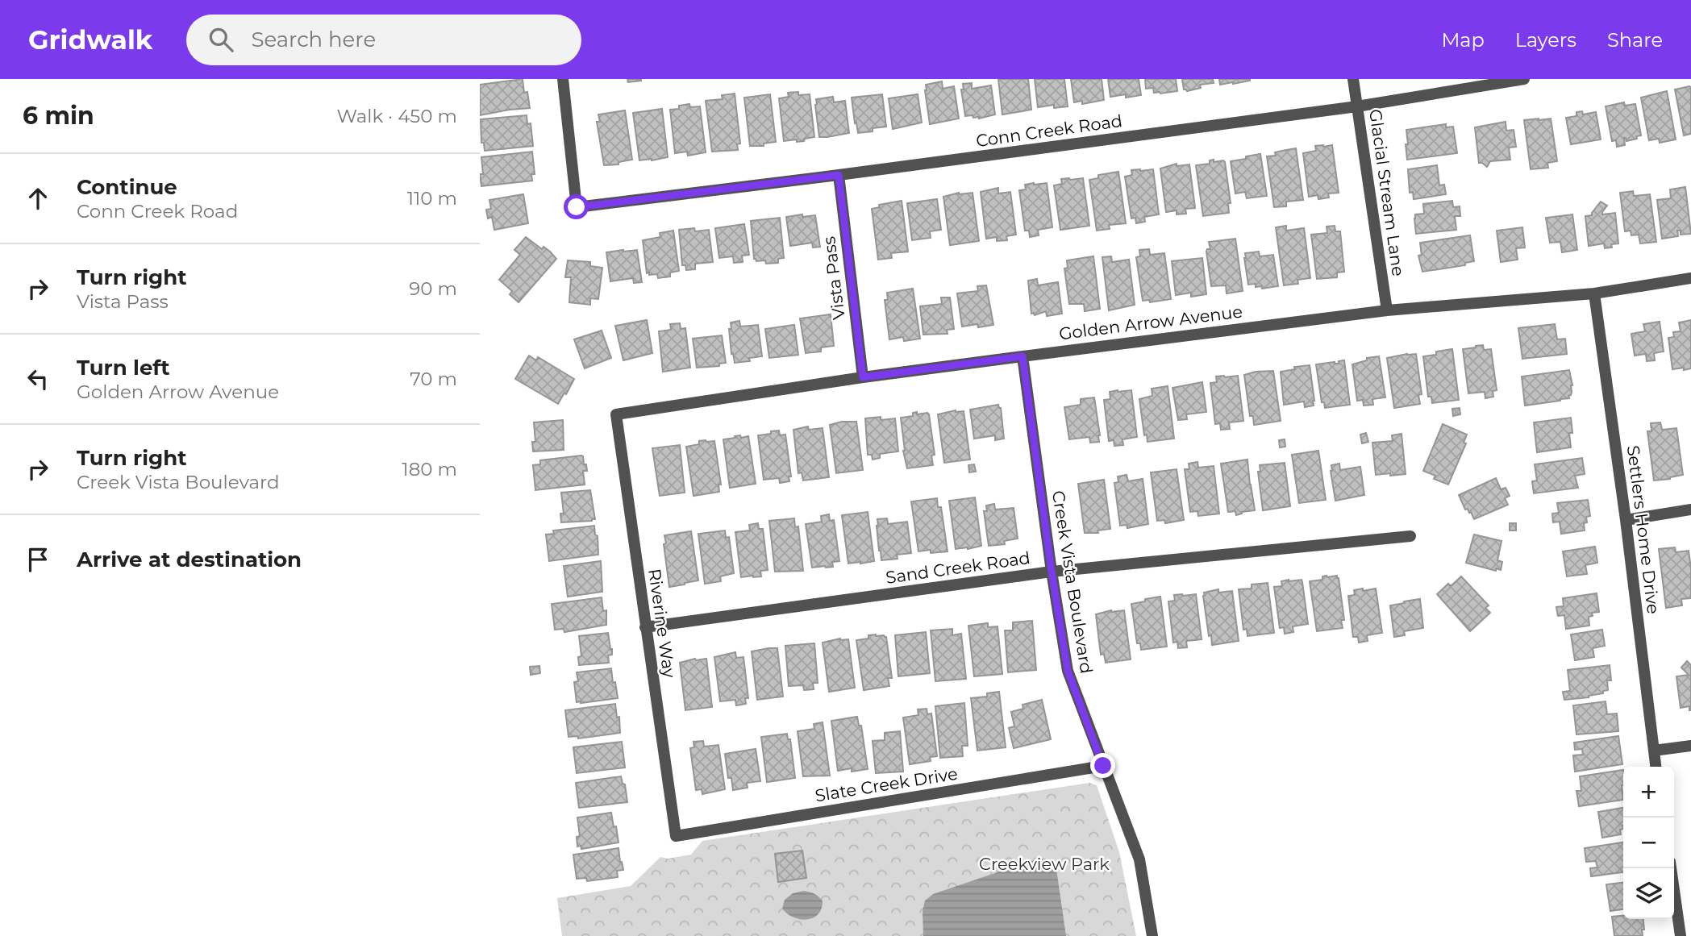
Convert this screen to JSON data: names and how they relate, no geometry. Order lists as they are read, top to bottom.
{
  "streets": {
    "street": [
      "Conn Creek Road",
      "Glacial Stream Lane",
      "Vista Pass",
      "Golden Arrow Avenue",
      "Settlers Home Drive",
      "Sand Creek Road",
      "Creek Vista Boulevard",
      "Riverine Way",
      "Slate Creek Drive"
    ]
  },
  "crossings": [
    ["Conn Creek Road", "Glacial Stream Lane"],
    ["Conn Creek Road", "Vista Pass"],
    ["Glacial Stream Lane", "Golden Arrow Avenue"],
    ["Vista Pass", "Golden Arrow Avenue"],
    ["Golden Arrow Avenue", "Settlers Home Drive"],
    ["Golden Arrow Avenue", "Creek Vista Boulevard"],
    ["Golden Arrow Avenue", "Riverine Way"],
    ["Sand Creek Road", "Creek Vista Boulevard"],
    ["Sand Creek Road", "Riverine Way"],
    ["Creek Vista Boulevard", "Slate Creek Drive"],
    ["Riverine Way", "Slate Creek Drive"]
  ],
  "parks": ["Creekview Park"],
  "page": {
    "header": "Gridwalk",
    "search": "Search here",
    "nav": ["Map", "Layers", "Share"],
    "heading": ["6 min", "Walk · 450 m"],
    "list": [
      ["Continue", "Conn Creek Road", "110 m"],
      ["Turn right", "Vista Pass", "90 m"],
      ["Turn left", "Golden Arrow Avenue", "70 m"],
      ["Turn right", "Creek Vista Boulevard", "180 m"],
      "Arrive at destination"
    ],
    "map_buttons": ["+", "−"]
  }
}
